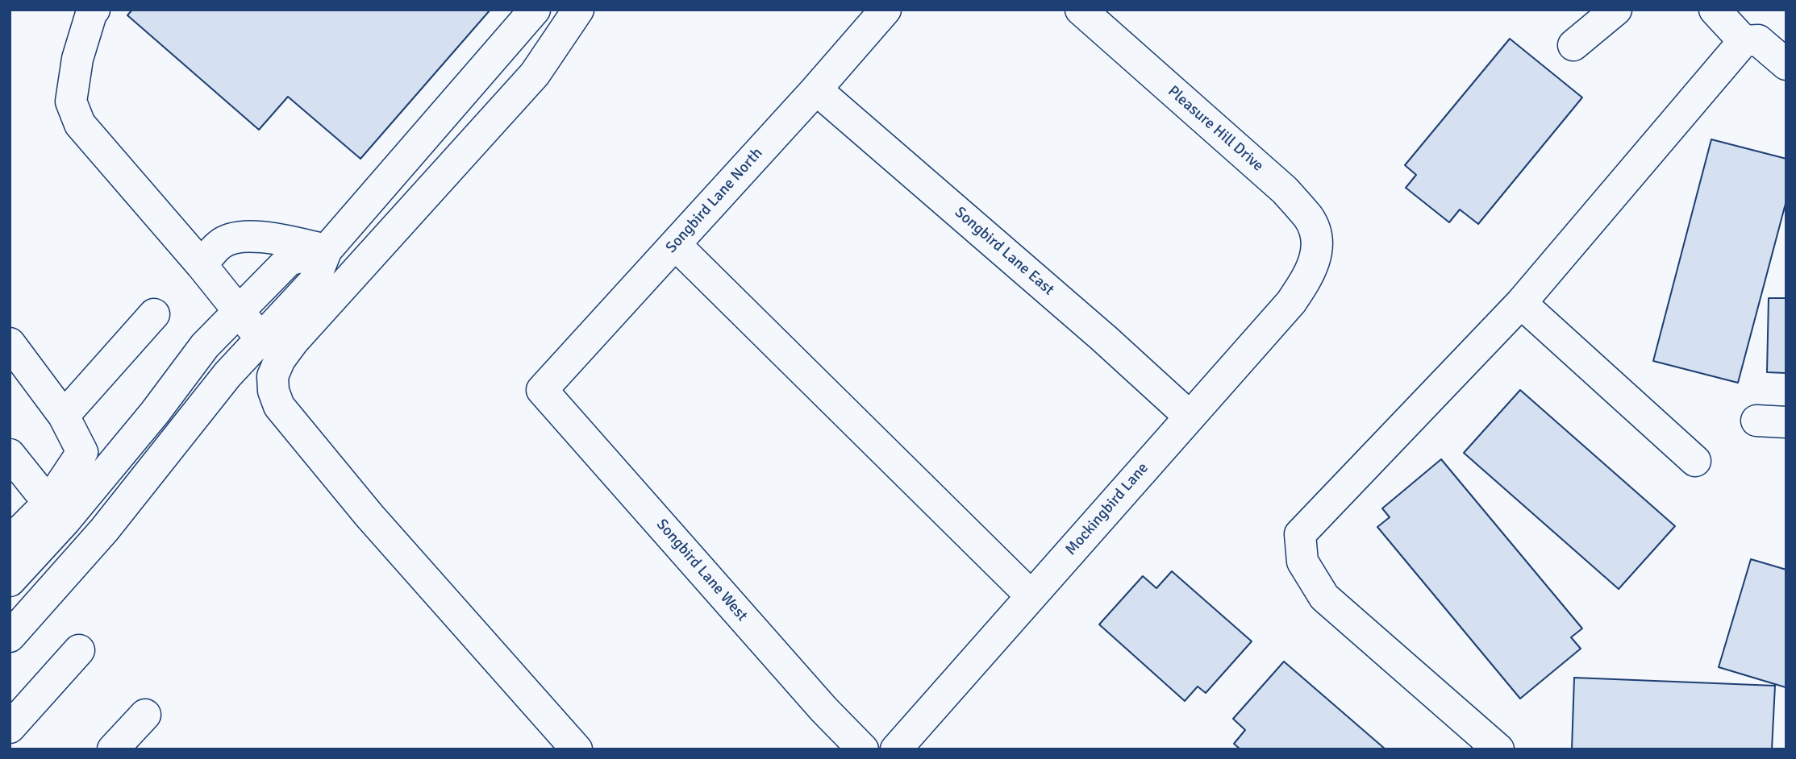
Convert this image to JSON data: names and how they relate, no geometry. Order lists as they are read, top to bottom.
{
  "streets": {
    "street": [
      "Pleasure Hill Drive",
      "Songbird Lane North",
      "Songbird Lane East",
      "Mockingbird Lane",
      "Songbird Lane West"
    ]
  },
  "crossings": [
    ["Pleasure Hill Drive", "Mockingbird Lane"],
    ["Songbird Lane North", "Songbird Lane East"],
    ["Songbird Lane North", "Songbird Lane West"],
    ["Songbird Lane East", "Mockingbird Lane"]
  ]
}
